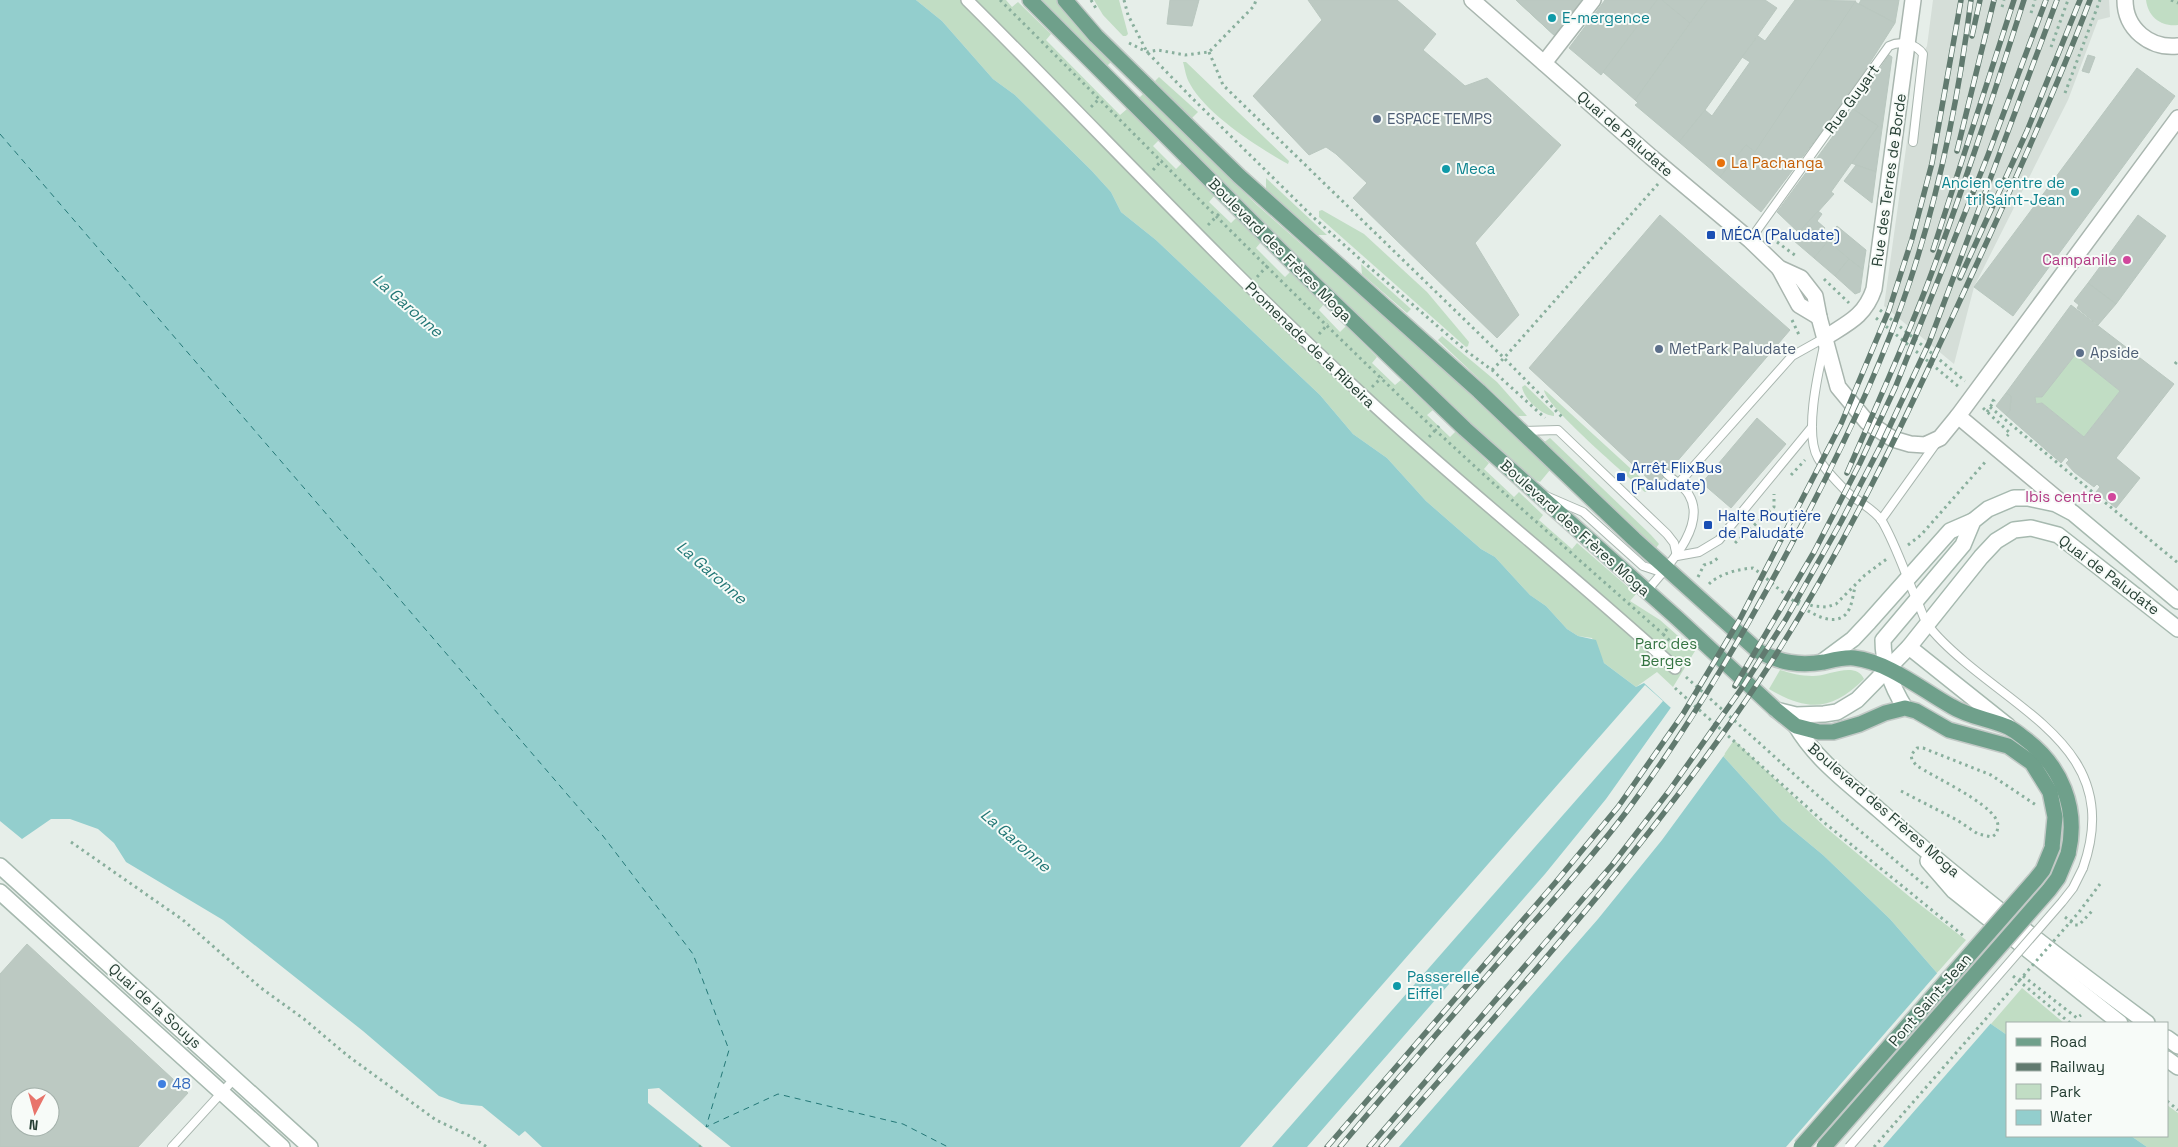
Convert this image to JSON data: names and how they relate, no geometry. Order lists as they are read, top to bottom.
{
  "streets": {
    "main road": [
      "Quai de Paludate",
      "Rue des Terres de Borde",
      "Boulevard des Frères Moga",
      "Pont Saint-Jean",
      "Quai de la Souys"
    ],
    "street": ["Promenade de la Ribeira"],
    "lane": ["Rue Guyart"]
  },
  "crossings": [
    ["Rue Guyart", "Quai de Paludate"],
    ["Rue Guyart", "Rue des Terres de Borde"],
    ["Quai de Paludate", "Boulevard des Frères Moga"],
    ["Boulevard des Frères Moga", "Pont Saint-Jean"]
  ],
  "water": ["La Garonne"],
  "parks": ["Parc des Berges"],
  "places": {
    "other": [
      "E-mergence",
      "ESPACE TEMPS",
      "La Pachanga",
      "Meca",
      "Ancien centre de tri Saint-Jean",
      "Campanile",
      "MetPark Paludate",
      "Apside",
      "Ibis centre",
      "Passerelle Eiffel",
      "48"
    ],
    "transit": ["MÉCA (Paludate)", "Arrêt FlixBus (Paludate)", "Halte Routière de Paludate"]
  },
  "legend": [
    "Road",
    "Railway",
    "Park",
    "Water"
  ],
  "north": "bottom"
}
